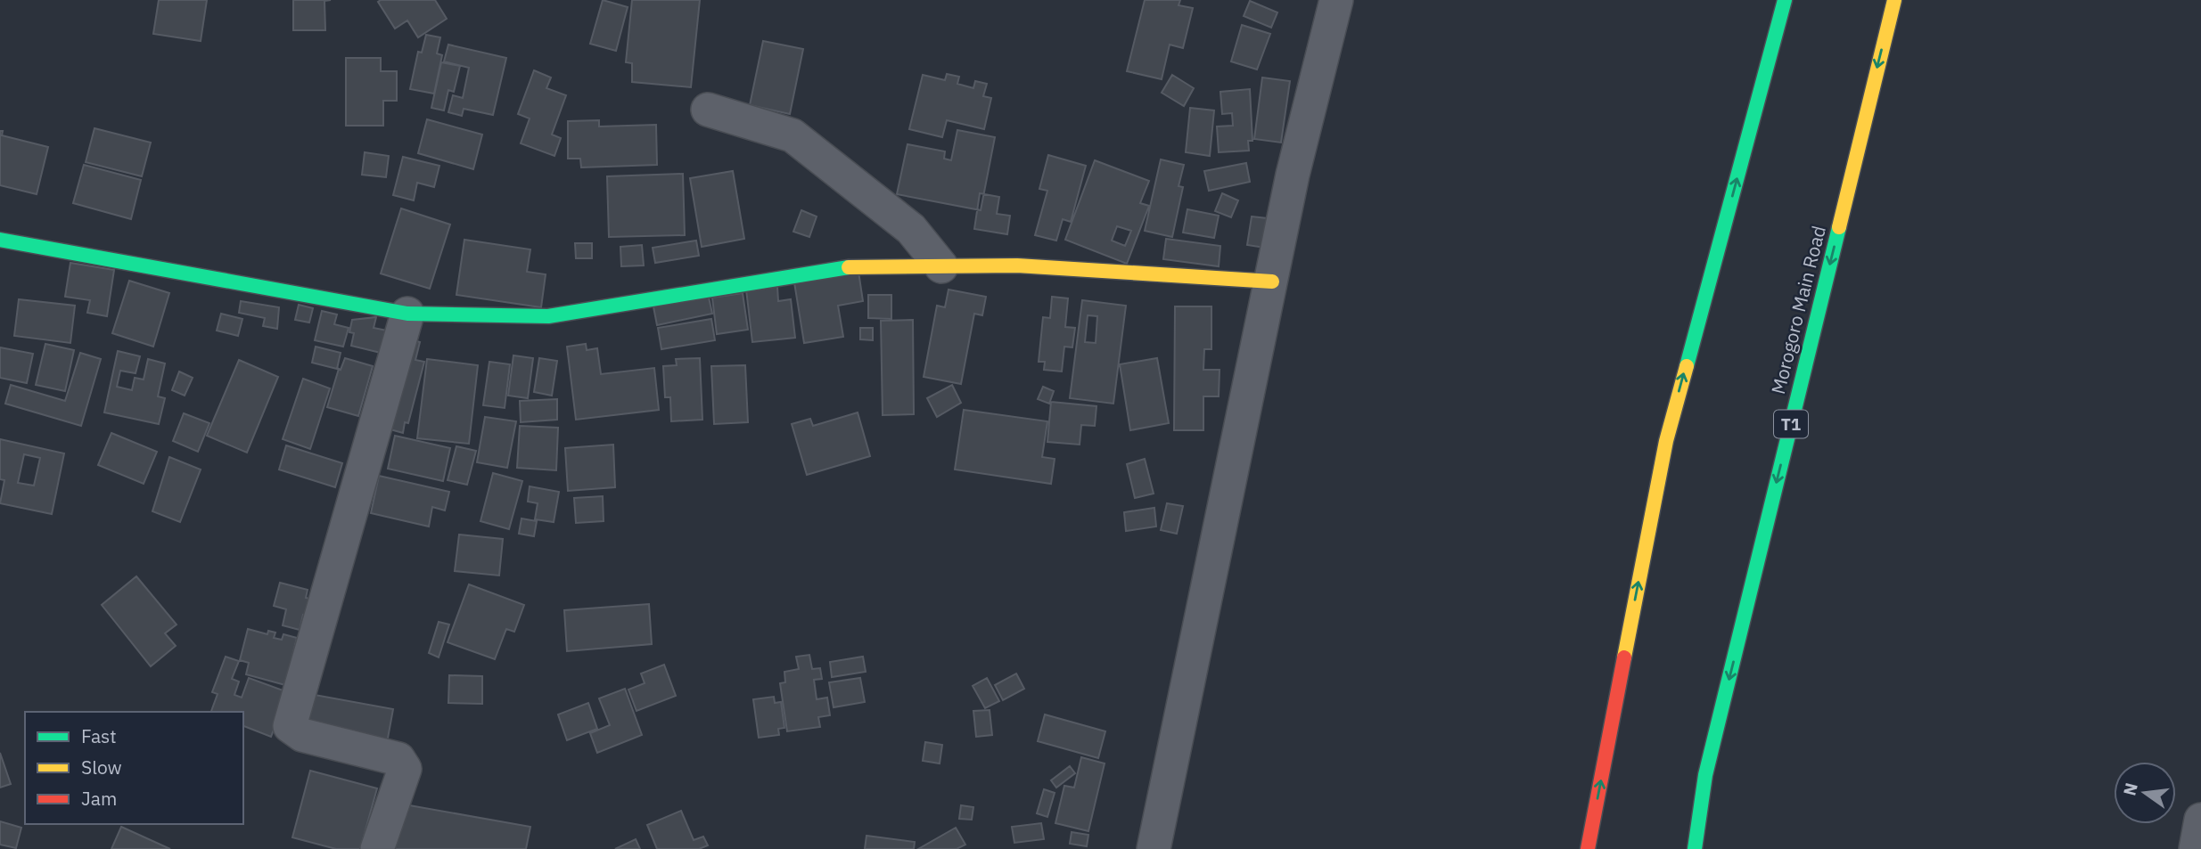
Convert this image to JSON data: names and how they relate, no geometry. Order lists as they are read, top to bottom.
{
  "streets": {
    "main road": ["Morogoro Main Road", "T1"]
  },
  "legend": ["Fast", "Slow", "Jam"],
  "north": "left"
}
